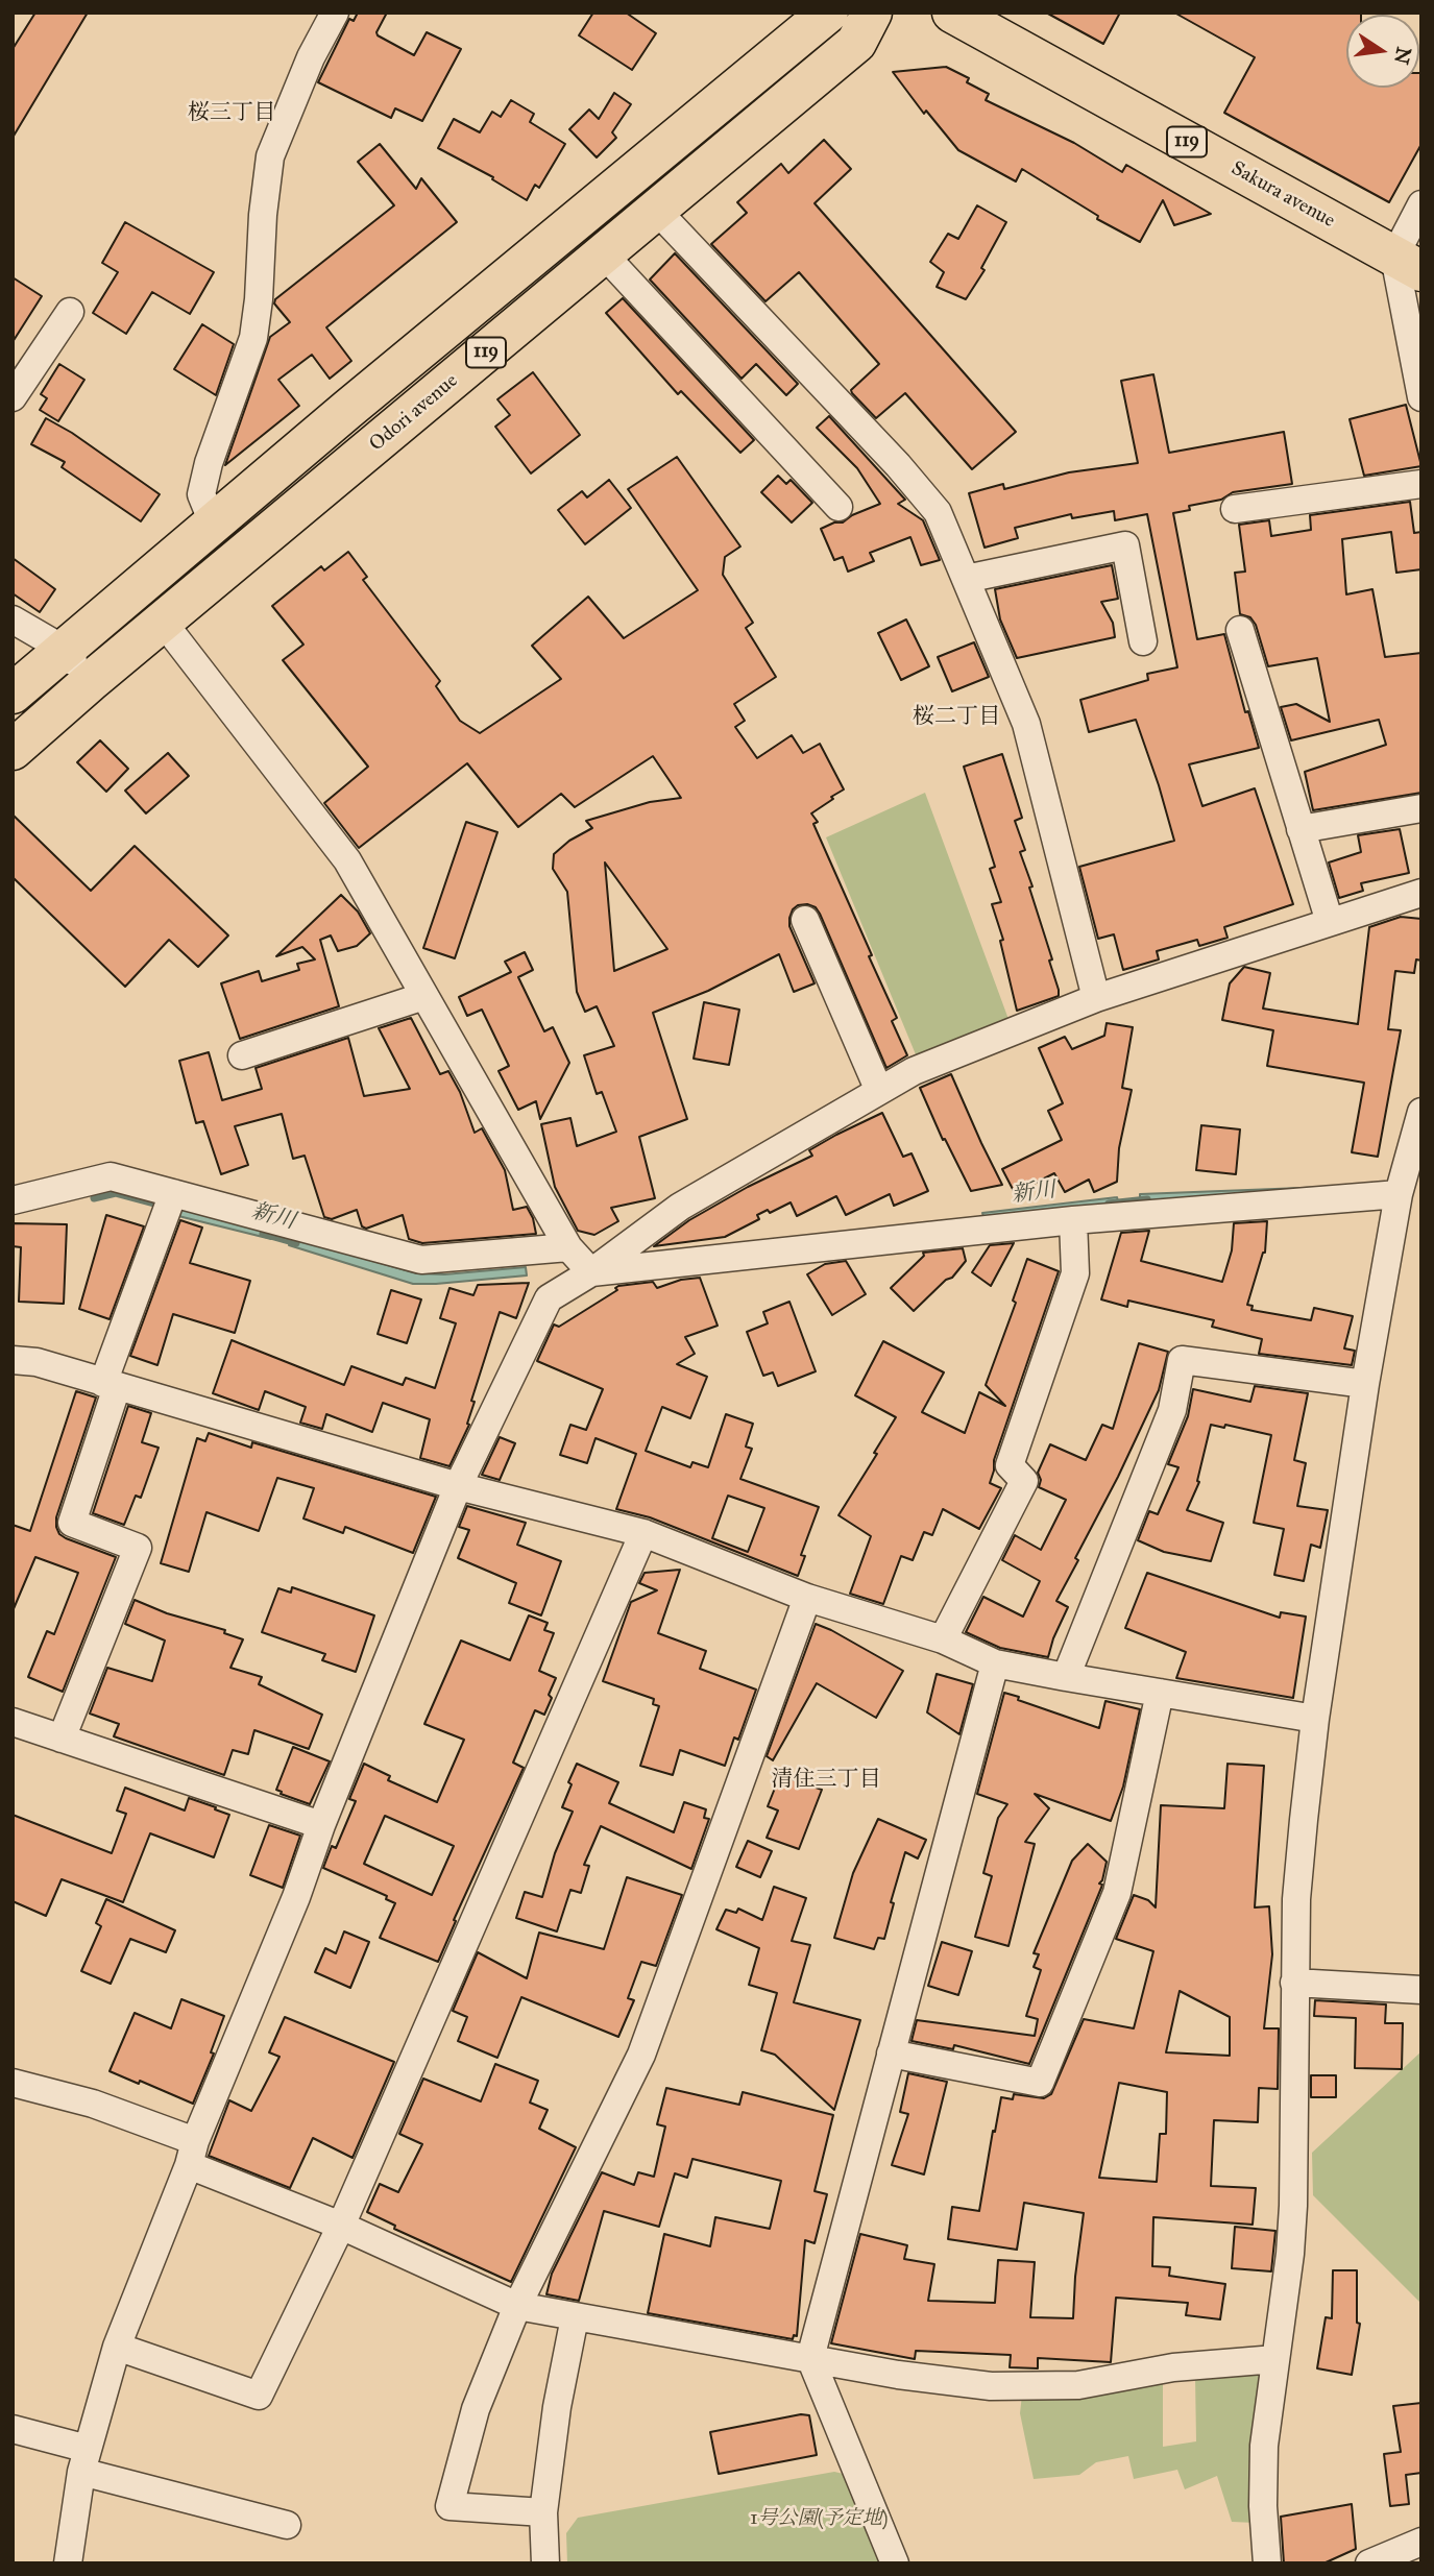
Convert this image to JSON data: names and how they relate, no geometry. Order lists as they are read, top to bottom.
{
  "streets": {
    "highway": ["119", "Sakura avenue", "Odori avenue"]
  },
  "districts": ["桜三丁目", "桜二丁目", "清住三丁目"],
  "water": ["新川"],
  "parks": ["1号公園(予定地)"],
  "north": "right"
}
